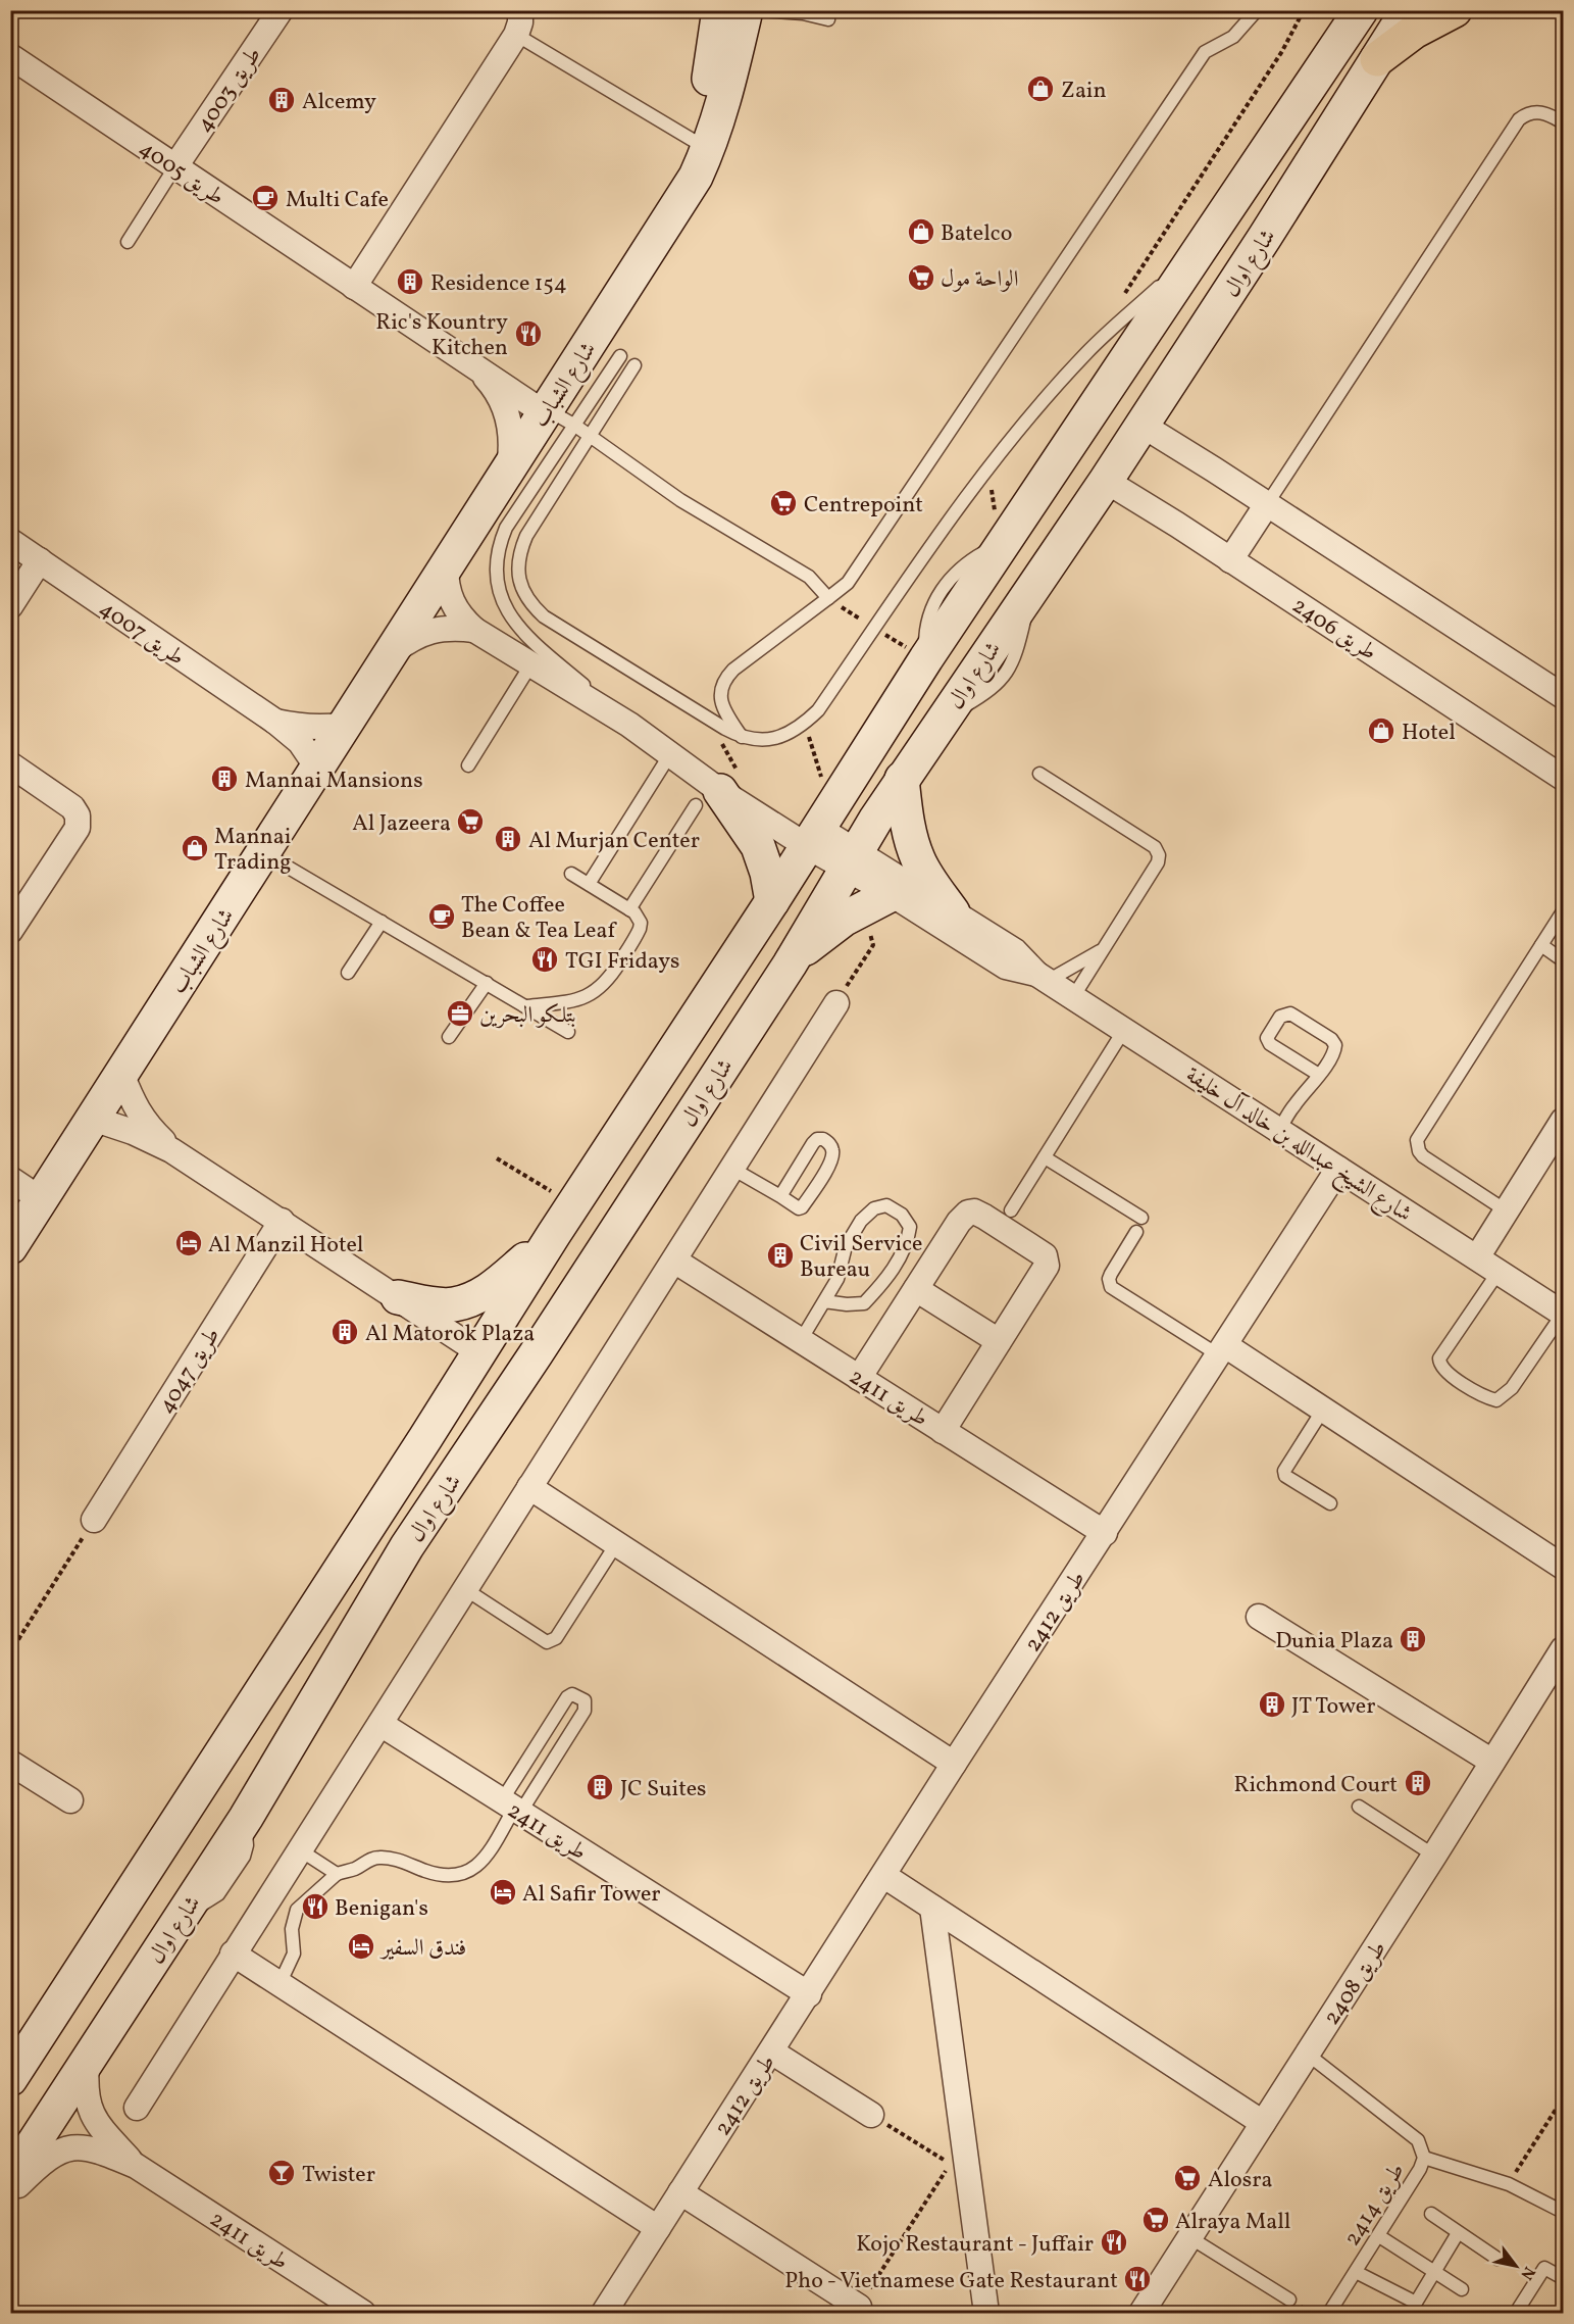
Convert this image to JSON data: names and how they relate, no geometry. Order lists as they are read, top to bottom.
{
  "streets": {
    "main road": ["شارع اوال", "شارع الشباب"],
    "street": [
      "طريق 4003",
      "طريق 4005",
      "طريق 2406",
      "طريق 4007",
      "شارع الشيخ عبدالله بن خالد آل خليفة",
      "طريق 4047",
      "طريق 2411",
      "طريق 2412",
      "طريق 2408"
    ],
    "lane": ["طريق 2414"]
  },
  "crossings": [
    ["طريق 4003", "طريق 4005"],
    ["طريق 4005", "شارع الشباب"],
    ["شارع اوال", "شارع الشباب"],
    ["شارع اوال", "طريق 2406"],
    ["شارع اوال", "شارع الشيخ عبدالله بن خالد آل خليفة"],
    ["شارع اوال", "طريق 2411"],
    ["شارع الشباب", "طريق 4007"],
    ["شارع الشباب", "شارع الشيخ عبدالله بن خالد آل خليفة"],
    ["شارع الشيخ عبدالله بن خالد آل خليفة", "طريق 2412"],
    ["طريق 2411", "طريق 2412"],
    ["طريق 2408", "طريق 2414"]
  ],
  "places": {
    "shop": [
      "Zain",
      "Batelco",
      "Hotel",
      "Mannai Trading"
    ],
    "building": [
      "Alcemy",
      "Residence 154",
      "Mannai Mansions",
      "Al Murjan Center",
      "Civil Service Bureau",
      "Al Matorok Plaza",
      "Dunia Plaza",
      "JT Tower",
      "Richmond Court",
      "JC Suites"
    ],
    "cafe": ["Multi Cafe", "The Coffee Bean & Tea Leaf"],
    "supermarket": [
      "الواحة مول",
      "Centrepoint",
      "Al Jazeera",
      "Alosra",
      "Alraya Mall"
    ],
    "restaurant": [
      "Ric's Kountry Kitchen",
      "TGI Fridays",
      "Benigan's",
      "Kojo Restaurant - Juffair",
      "Pho - Vietnamese Gate Restaurant"
    ],
    "office": ["بتلكو البحرين"],
    "hotel": ["Al Manzil Hotel", "Al Safir Tower", "فندق السفير"],
    "bar": ["Twister"]
  },
  "north": "bottom right"
}
